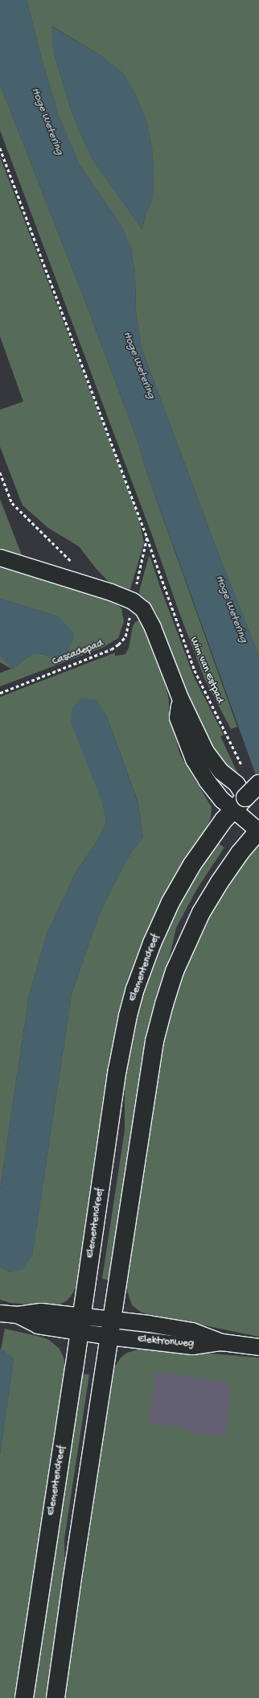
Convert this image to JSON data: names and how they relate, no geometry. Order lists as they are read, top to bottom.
{
  "streets": {
    "main road": ["Elementendreef"],
    "street": ["Elektronweg"],
    "path": ["Cascadepad", "Wim van Estpad"]
  },
  "crossings": [
    ["Cascadepad", "Wim van Estpad"],
    ["Elementendreef", "Elektronweg"]
  ],
  "water": ["Hoge Wetering"]
}
